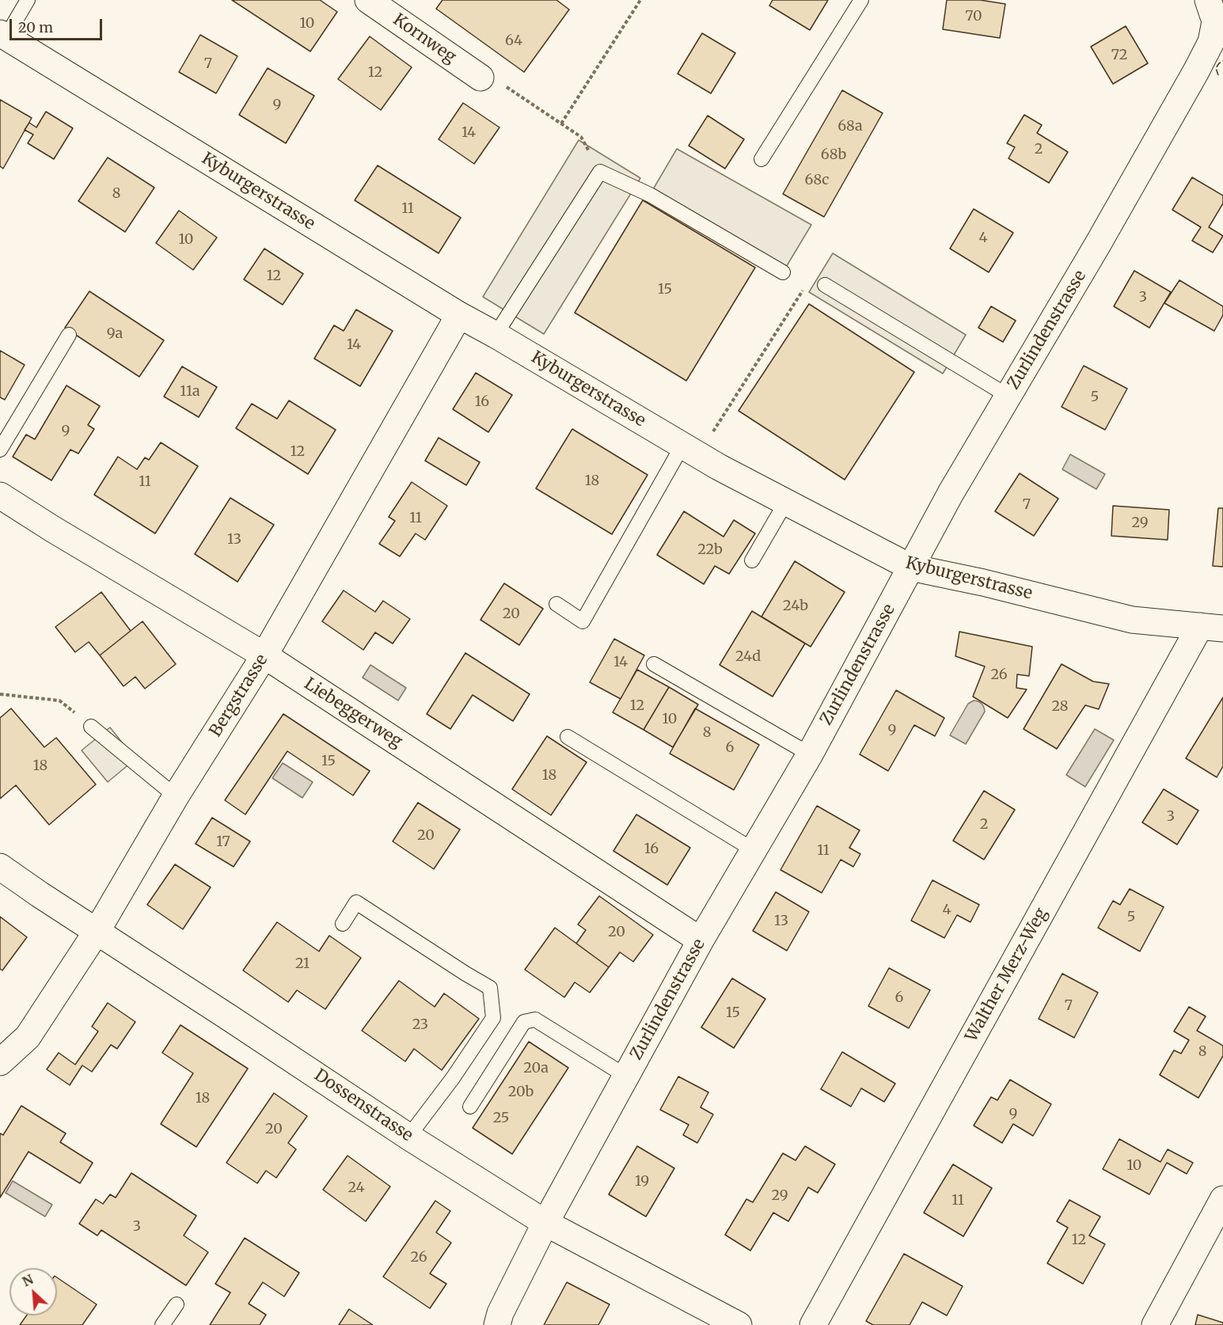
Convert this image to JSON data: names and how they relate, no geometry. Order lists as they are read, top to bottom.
{
  "streets": {
    "street": [
      "Kornweg",
      "Kyburgerstrasse",
      "Zurlindenstrasse",
      "Bergstrasse",
      "Liebeggerweg",
      "Walther Merz-Weg",
      "Dossenstrasse"
    ]
  },
  "crossings": [
    ["Kyburgerstrasse", "Zurlindenstrasse"],
    ["Kyburgerstrasse", "Bergstrasse"],
    ["Kyburgerstrasse", "Walther Merz-Weg"],
    ["Zurlindenstrasse", "Liebeggerweg"],
    ["Zurlindenstrasse", "Dossenstrasse"],
    ["Bergstrasse", "Liebeggerweg"],
    ["Bergstrasse", "Dossenstrasse"]
  ],
  "house_numbers": [
    "70",
    "10",
    "64",
    "72",
    "7",
    "12",
    "9",
    "68a",
    "14",
    "2",
    "68b",
    "68c",
    "8",
    "11",
    "4",
    "10",
    "12",
    "15",
    "3",
    "9a",
    "14",
    "11a",
    "5",
    "16",
    "9",
    "12",
    "18",
    "11",
    "7",
    "11",
    "29",
    "13",
    "22b",
    "24b",
    "20",
    "24d",
    "14",
    "26",
    "12",
    "28",
    "10",
    "9",
    "8",
    "6",
    "15",
    "18",
    "18",
    "3",
    "2",
    "20",
    "17",
    "16",
    "11",
    "4",
    "5",
    "13",
    "20",
    "21",
    "6",
    "7",
    "15",
    "23",
    "8",
    "20a",
    "20b",
    "18",
    "9",
    "25",
    "20",
    "10",
    "19",
    "24",
    "29",
    "11",
    "3",
    "12",
    "26"
  ],
  "scale_bar": "20 m",
  "north": "top left"
}
